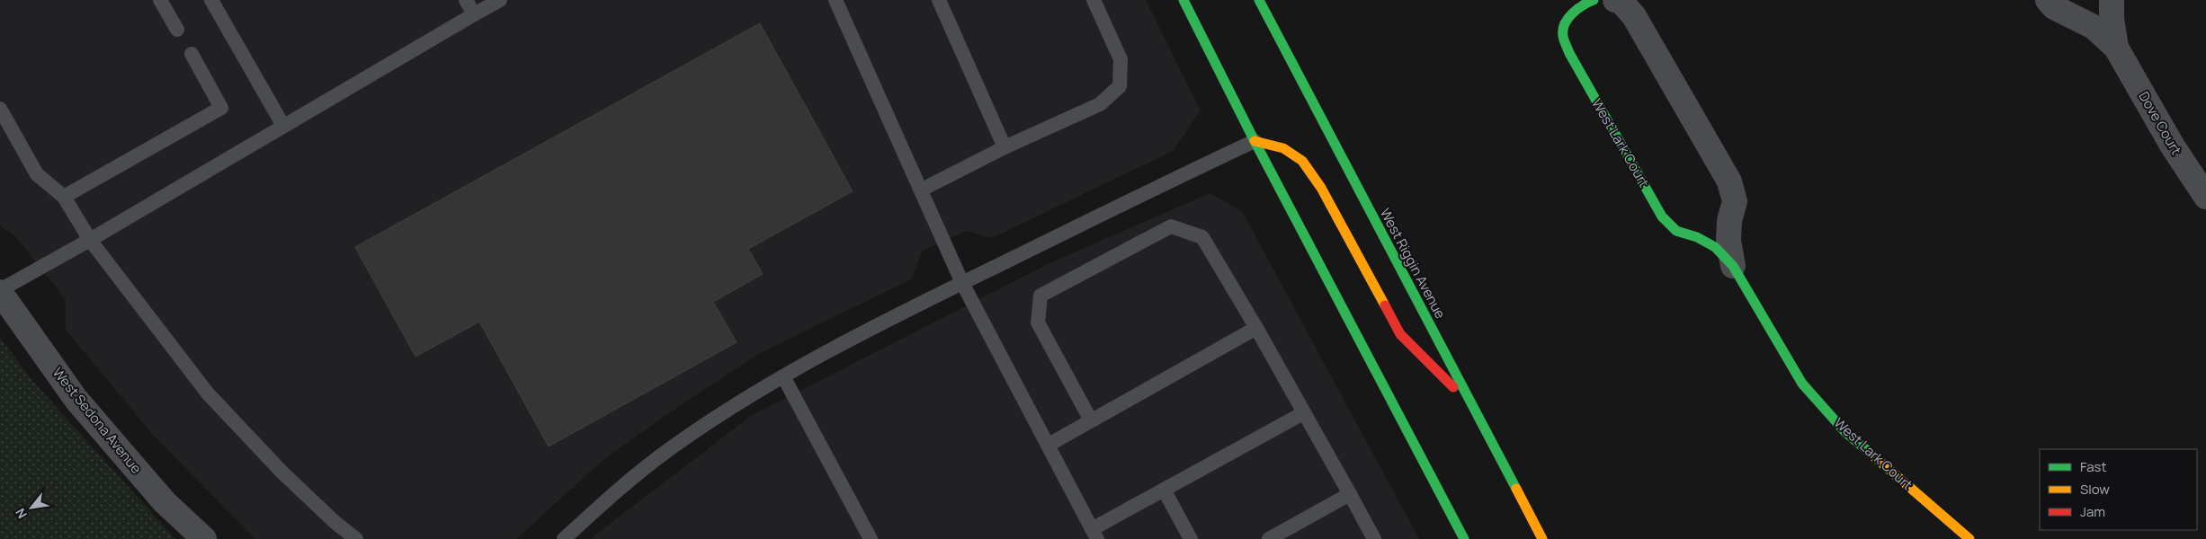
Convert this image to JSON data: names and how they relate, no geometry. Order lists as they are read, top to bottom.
{
  "streets": {
    "main road": ["West Lark Court", "West Riggin Avenue"],
    "street": ["Dove Court", "West Sedona Avenue"]
  },
  "legend": ["Fast", "Slow", "Jam"],
  "north": "bottom left"
}
